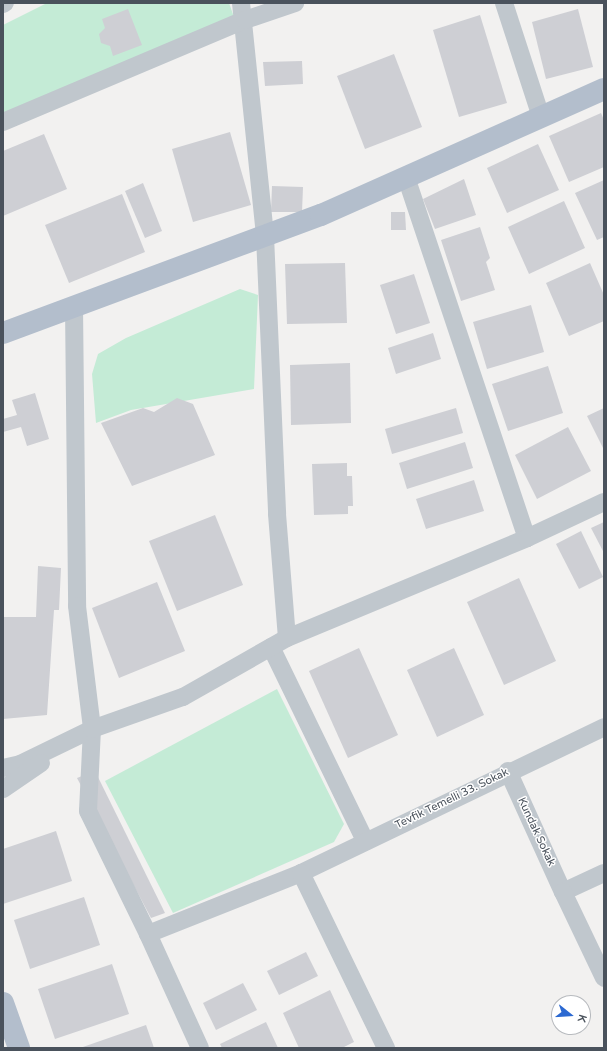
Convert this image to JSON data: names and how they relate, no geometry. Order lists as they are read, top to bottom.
{
  "streets": {
    "street": ["Tevfik Temelli 33. Sokak", "Kundak Sokak"]
  },
  "crossings": [
    ["Tevfik Temelli 33. Sokak", "Kundak Sokak"]
  ],
  "north": "right"
}
